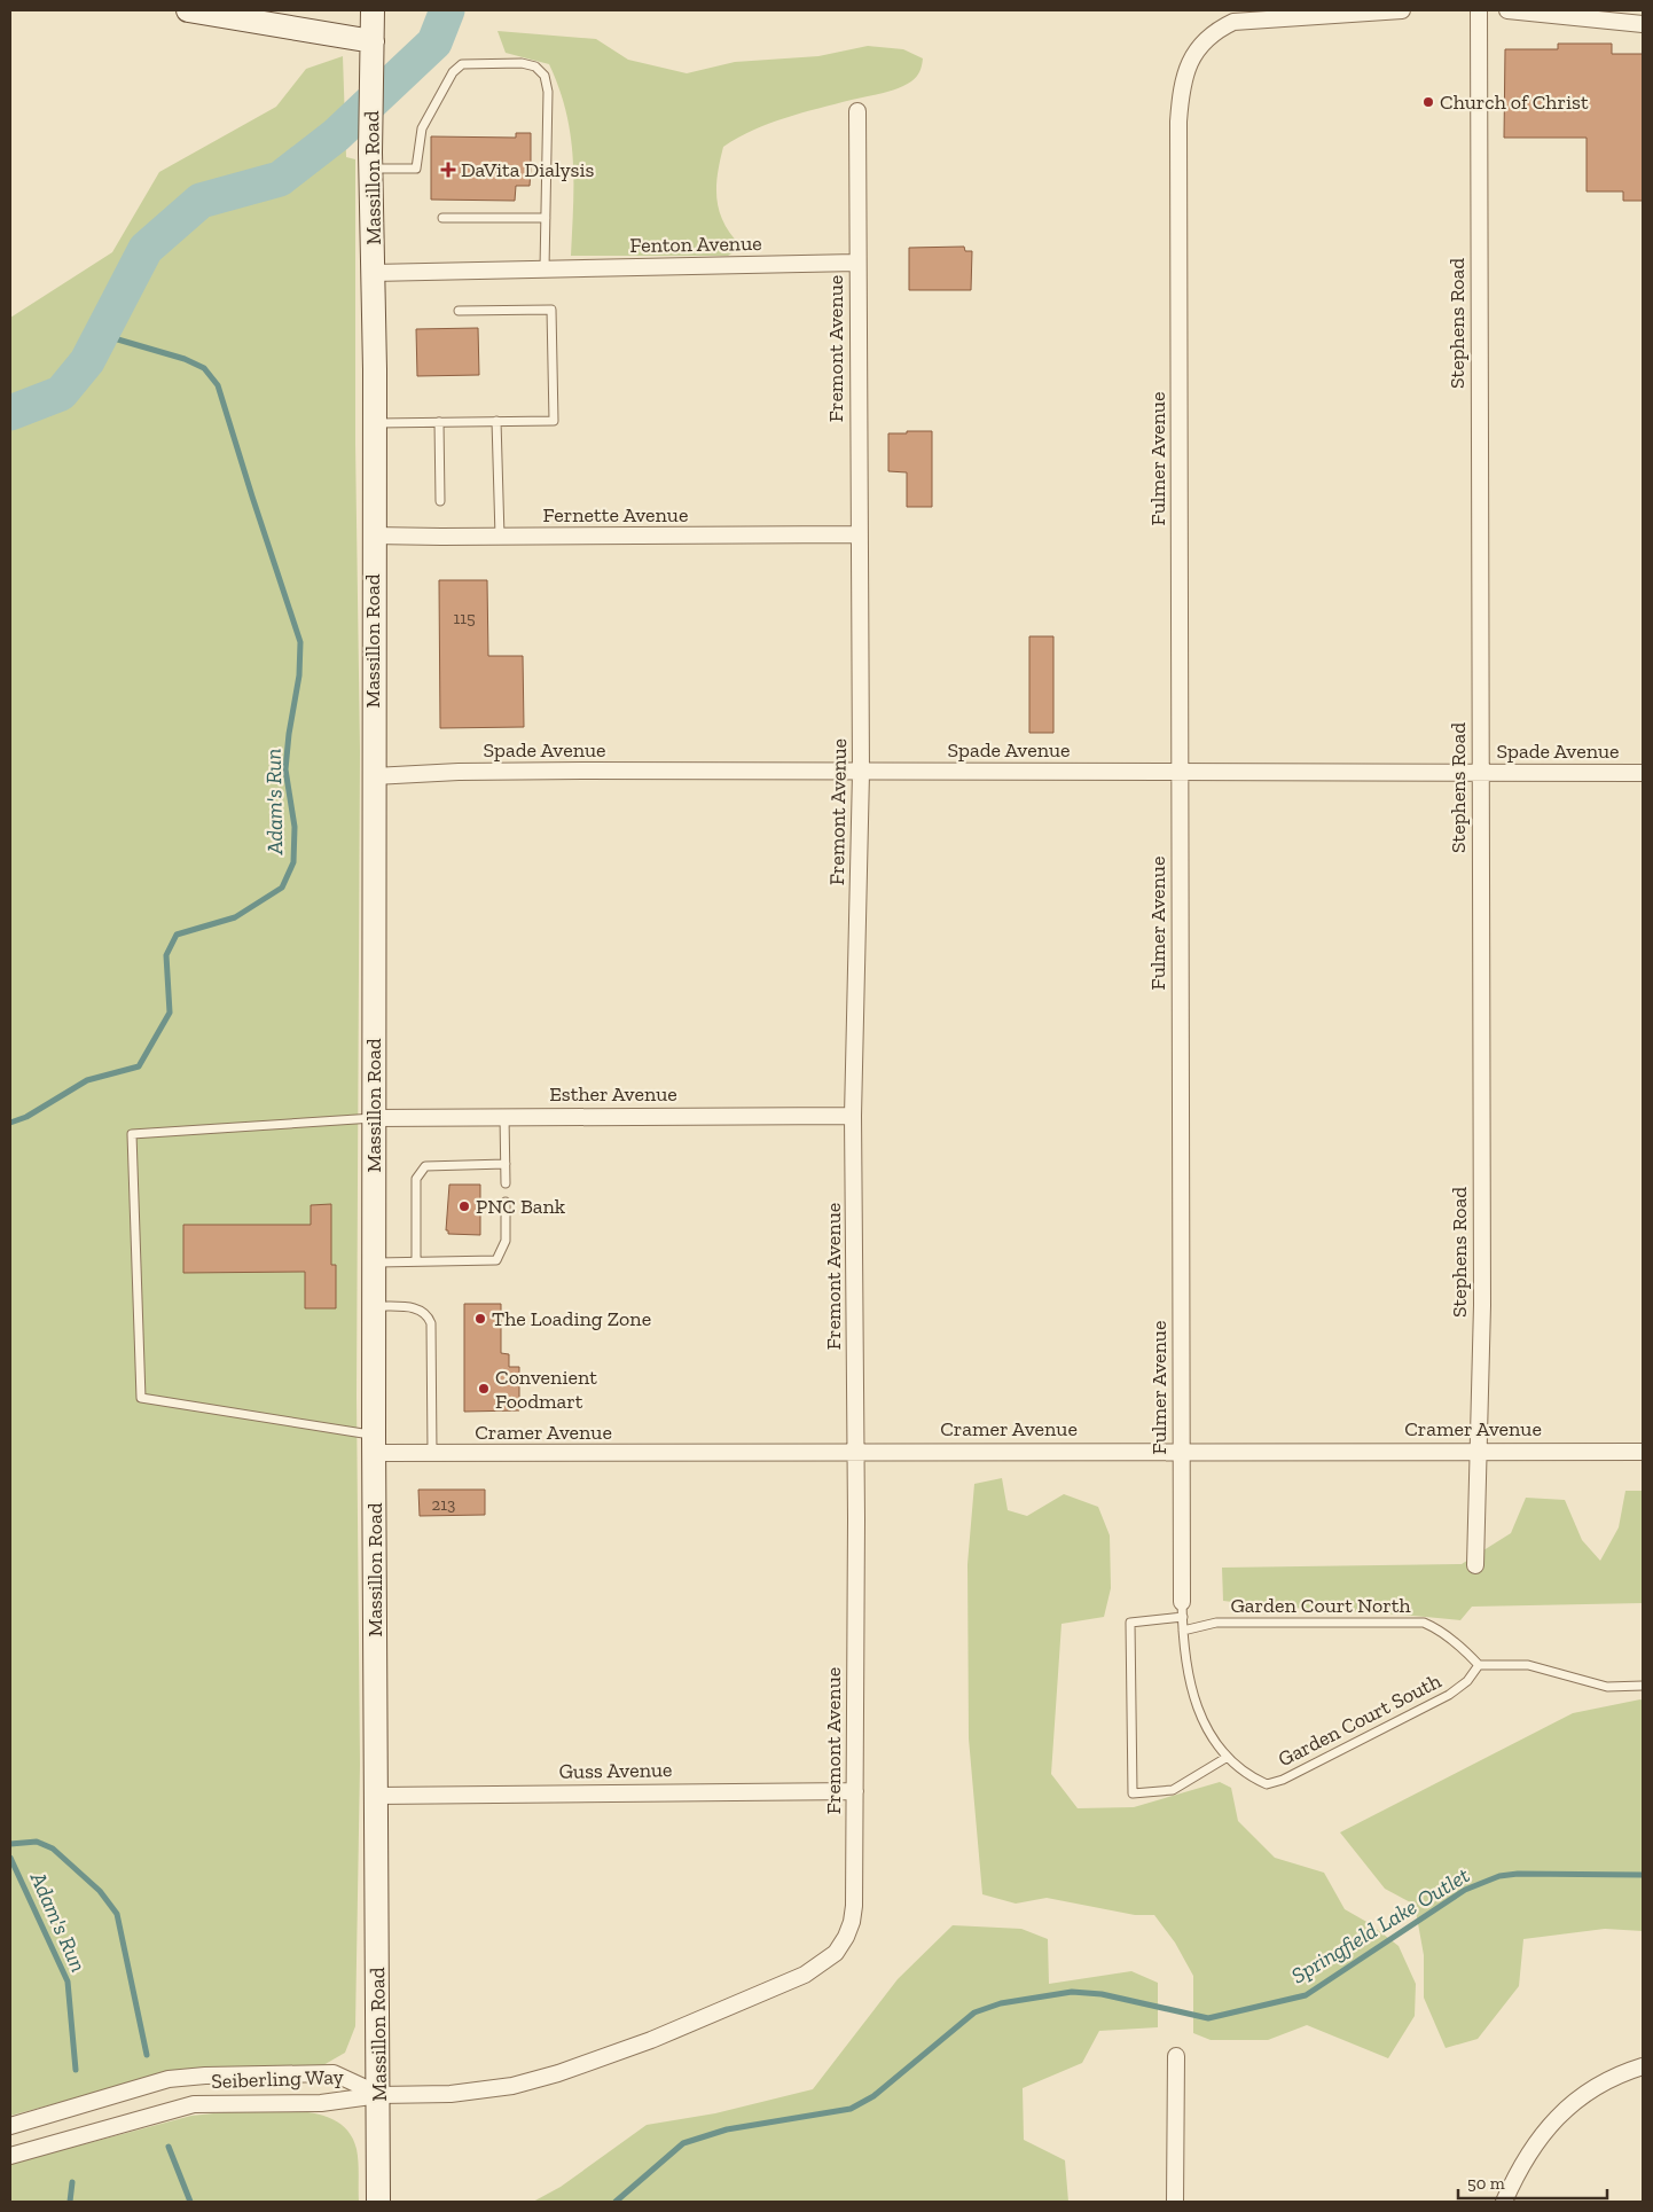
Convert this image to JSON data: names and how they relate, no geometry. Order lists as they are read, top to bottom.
{
  "streets": {
    "street": [
      "Massillon Road",
      "Fenton Avenue",
      "Stephens Road",
      "Fremont Avenue",
      "Fulmer Avenue",
      "Fernette Avenue",
      "Spade Avenue",
      "Esther Avenue",
      "Cramer Avenue",
      "Guss Avenue",
      "Seiberling Way"
    ],
    "lane": ["Garden Court North", "Garden Court South"]
  },
  "crossings": [
    ["Massillon Road", "Fenton Avenue"],
    ["Massillon Road", "Fremont Avenue"],
    ["Massillon Road", "Fernette Avenue"],
    ["Massillon Road", "Spade Avenue"],
    ["Massillon Road", "Esther Avenue"],
    ["Massillon Road", "Cramer Avenue"],
    ["Massillon Road", "Guss Avenue"],
    ["Massillon Road", "Seiberling Way"],
    ["Fenton Avenue", "Fremont Avenue"],
    ["Stephens Road", "Spade Avenue"],
    ["Stephens Road", "Cramer Avenue"],
    ["Fremont Avenue", "Fernette Avenue"],
    ["Fremont Avenue", "Spade Avenue"],
    ["Fremont Avenue", "Esther Avenue"],
    ["Fremont Avenue", "Cramer Avenue"],
    ["Fremont Avenue", "Guss Avenue"],
    ["Fremont Avenue", "Seiberling Way"],
    ["Fulmer Avenue", "Spade Avenue"],
    ["Fulmer Avenue", "Cramer Avenue"],
    ["Fulmer Avenue", "Garden Court North"],
    ["Fulmer Avenue", "Garden Court South"],
    ["Garden Court North", "Garden Court South"]
  ],
  "water": ["Adam's Run", "Springfield Lake Outlet"],
  "places": {
    "other": [
      "Church of Christ",
      "PNC Bank",
      "The Loading Zone",
      "Convenient Foodmart"
    ],
    "health": ["DaVita Dialysis"]
  },
  "house_numbers": ["115", "213"],
  "scale_bar": "50 m"
}
